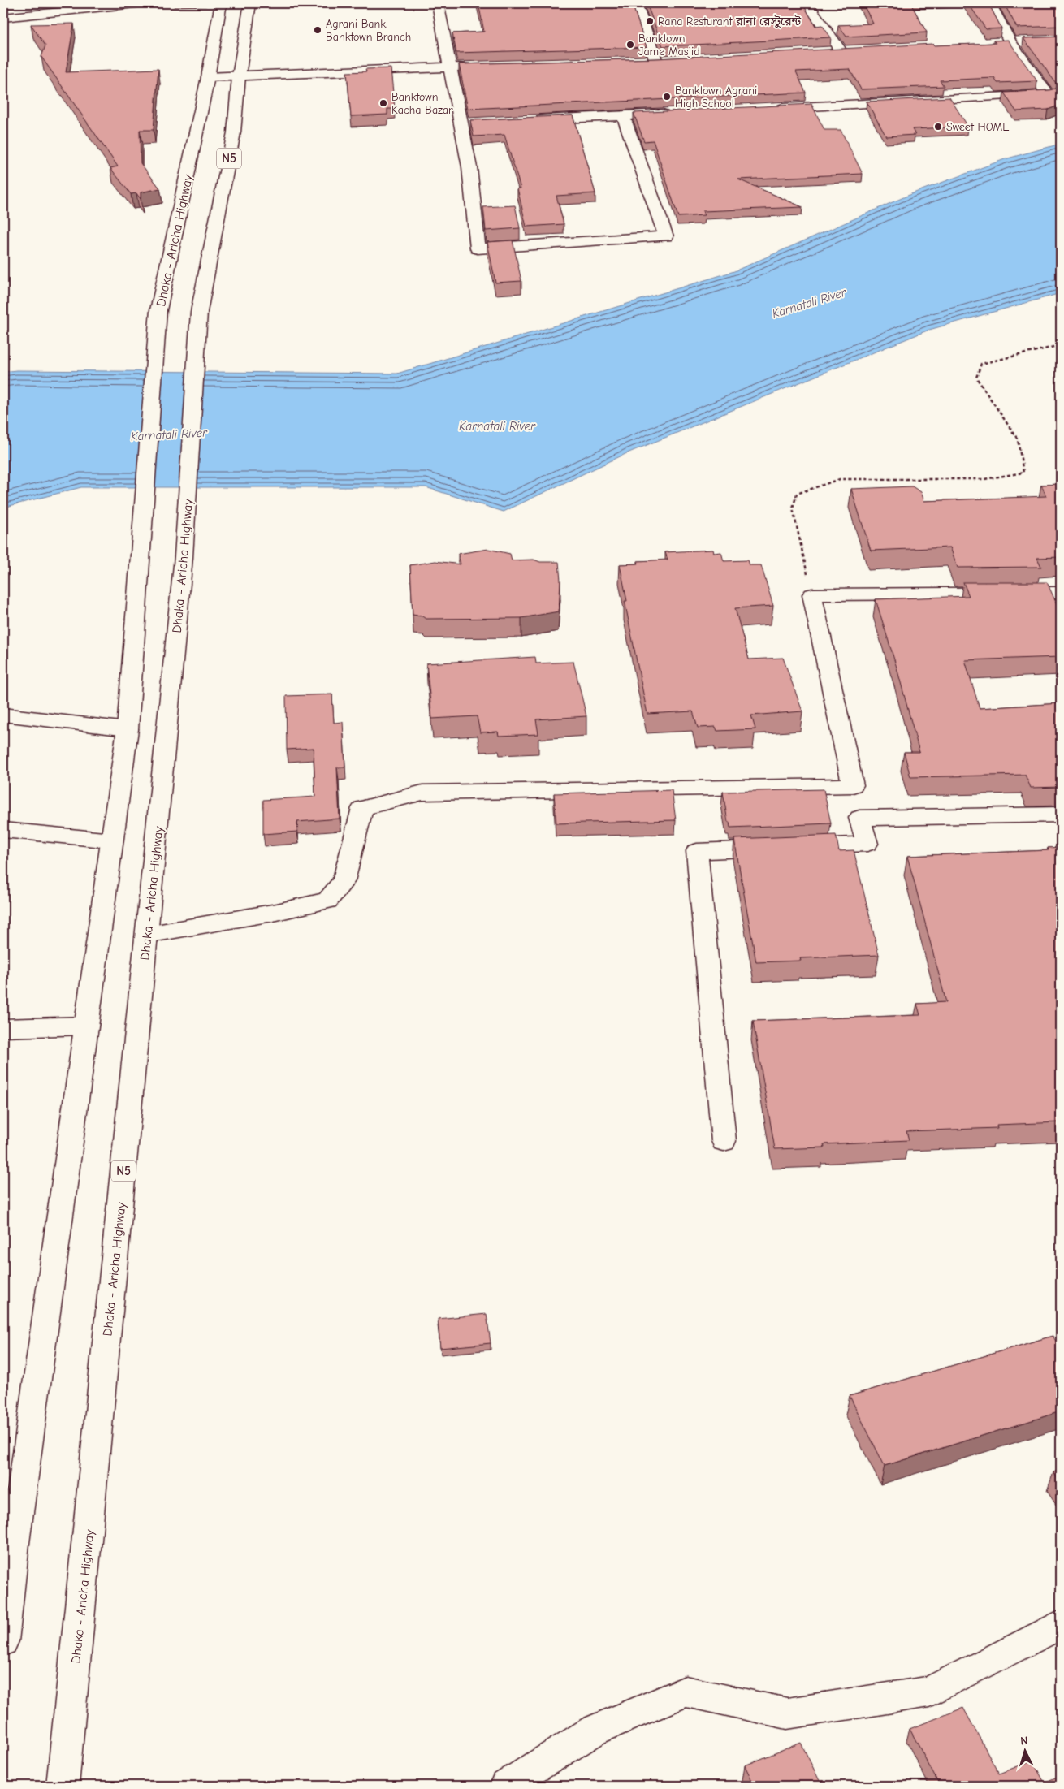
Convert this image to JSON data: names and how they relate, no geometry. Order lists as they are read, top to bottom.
{
  "streets": {
    "main road": ["N5", "Dhaka - Aricha Highway"]
  },
  "water": ["Karnatali River"],
  "places": [
    "Rana Resturant রানা রেস্টুরেন্ট",
    "Agrani Bank, Banktown Branch",
    "Banktown Jame Masjid",
    "Banktown Agrani High School",
    "Banktown Kacha Bazar",
    "Sweet HOME"
  ],
  "north": "top"
}
